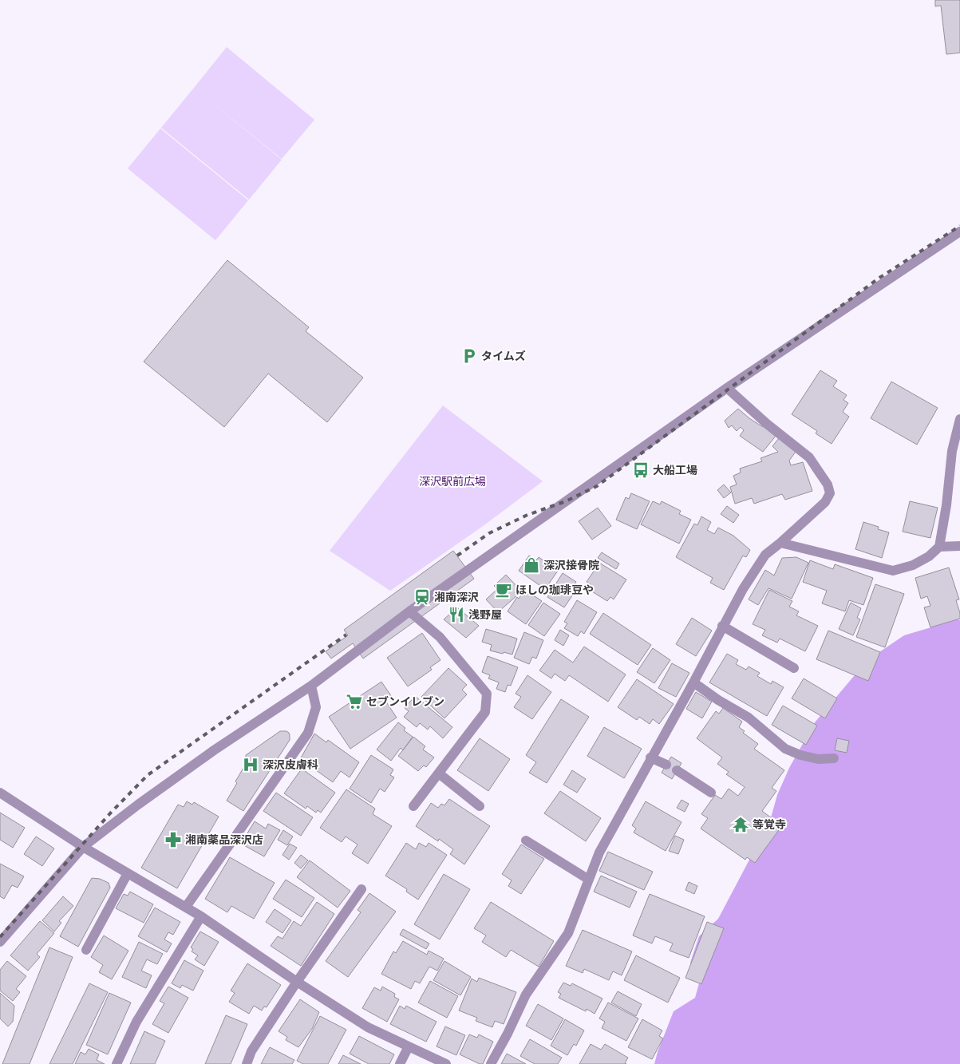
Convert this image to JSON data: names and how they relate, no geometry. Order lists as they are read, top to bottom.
{
  "parks": ["深沢駅前広場"],
  "places": {
    "parking": ["タイムズ"],
    "bus stop": ["大船工場"],
    "shop": ["深沢接骨院"],
    "cafe": ["ほしの珈琲豆や"],
    "station": ["湘南深沢"],
    "restaurant": ["浅野屋"],
    "supermarket": ["セブンイレブン"],
    "hospital": ["深沢皮膚科"],
    "temple": ["等覚寺"],
    "pharmacy": ["湘南薬品深沢店"]
  }
}
